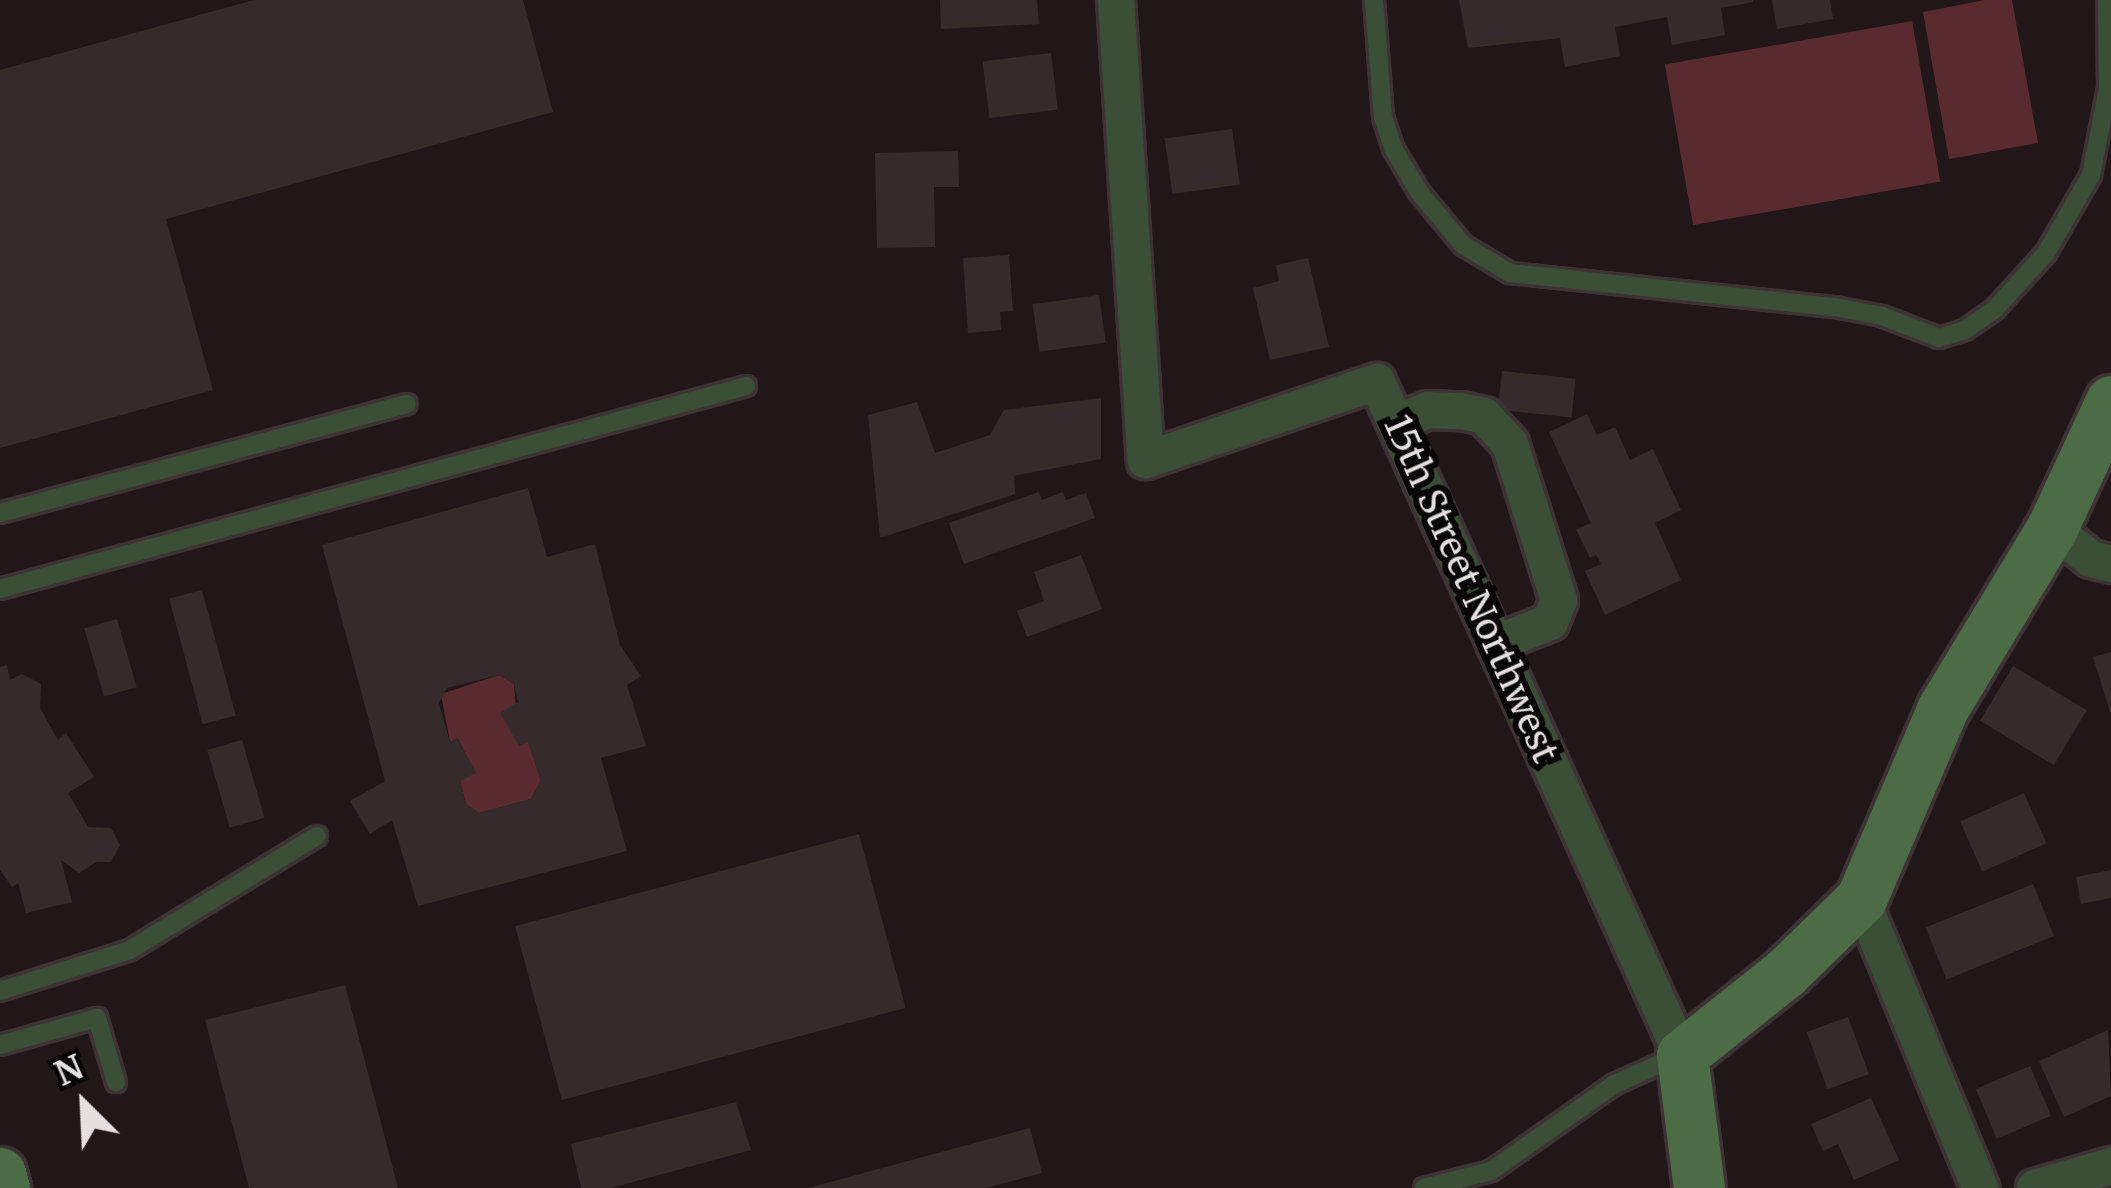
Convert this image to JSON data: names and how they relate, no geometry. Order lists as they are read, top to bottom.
{
  "streets": {
    "street": ["15th Street Northwest"]
  },
  "north": "top left"
}
